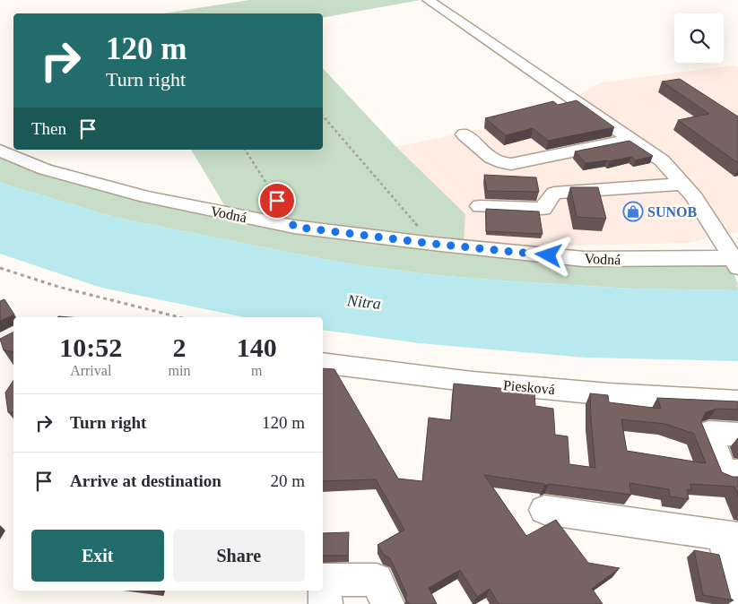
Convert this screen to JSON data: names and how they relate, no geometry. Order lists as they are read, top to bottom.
{
  "streets": {
    "street": ["Vodná", "Piesková"]
  },
  "water": ["Nitra"],
  "places": {
    "shop": ["SUNOB"]
  },
  "page": {
    "turn": ["120 m", "Turn right"],
    "then": "Then",
    "eta": [
      "10:52",
      "Arrival",
      "2",
      "min",
      "140",
      "m"
    ],
    "list": [
      {
        "name": "Turn right",
        "value": "120 m"
      },
      {
        "name": "Arrive at destination",
        "value": "20 m"
      }
    ],
    "buttons": ["Exit", "Share"]
  }
}
